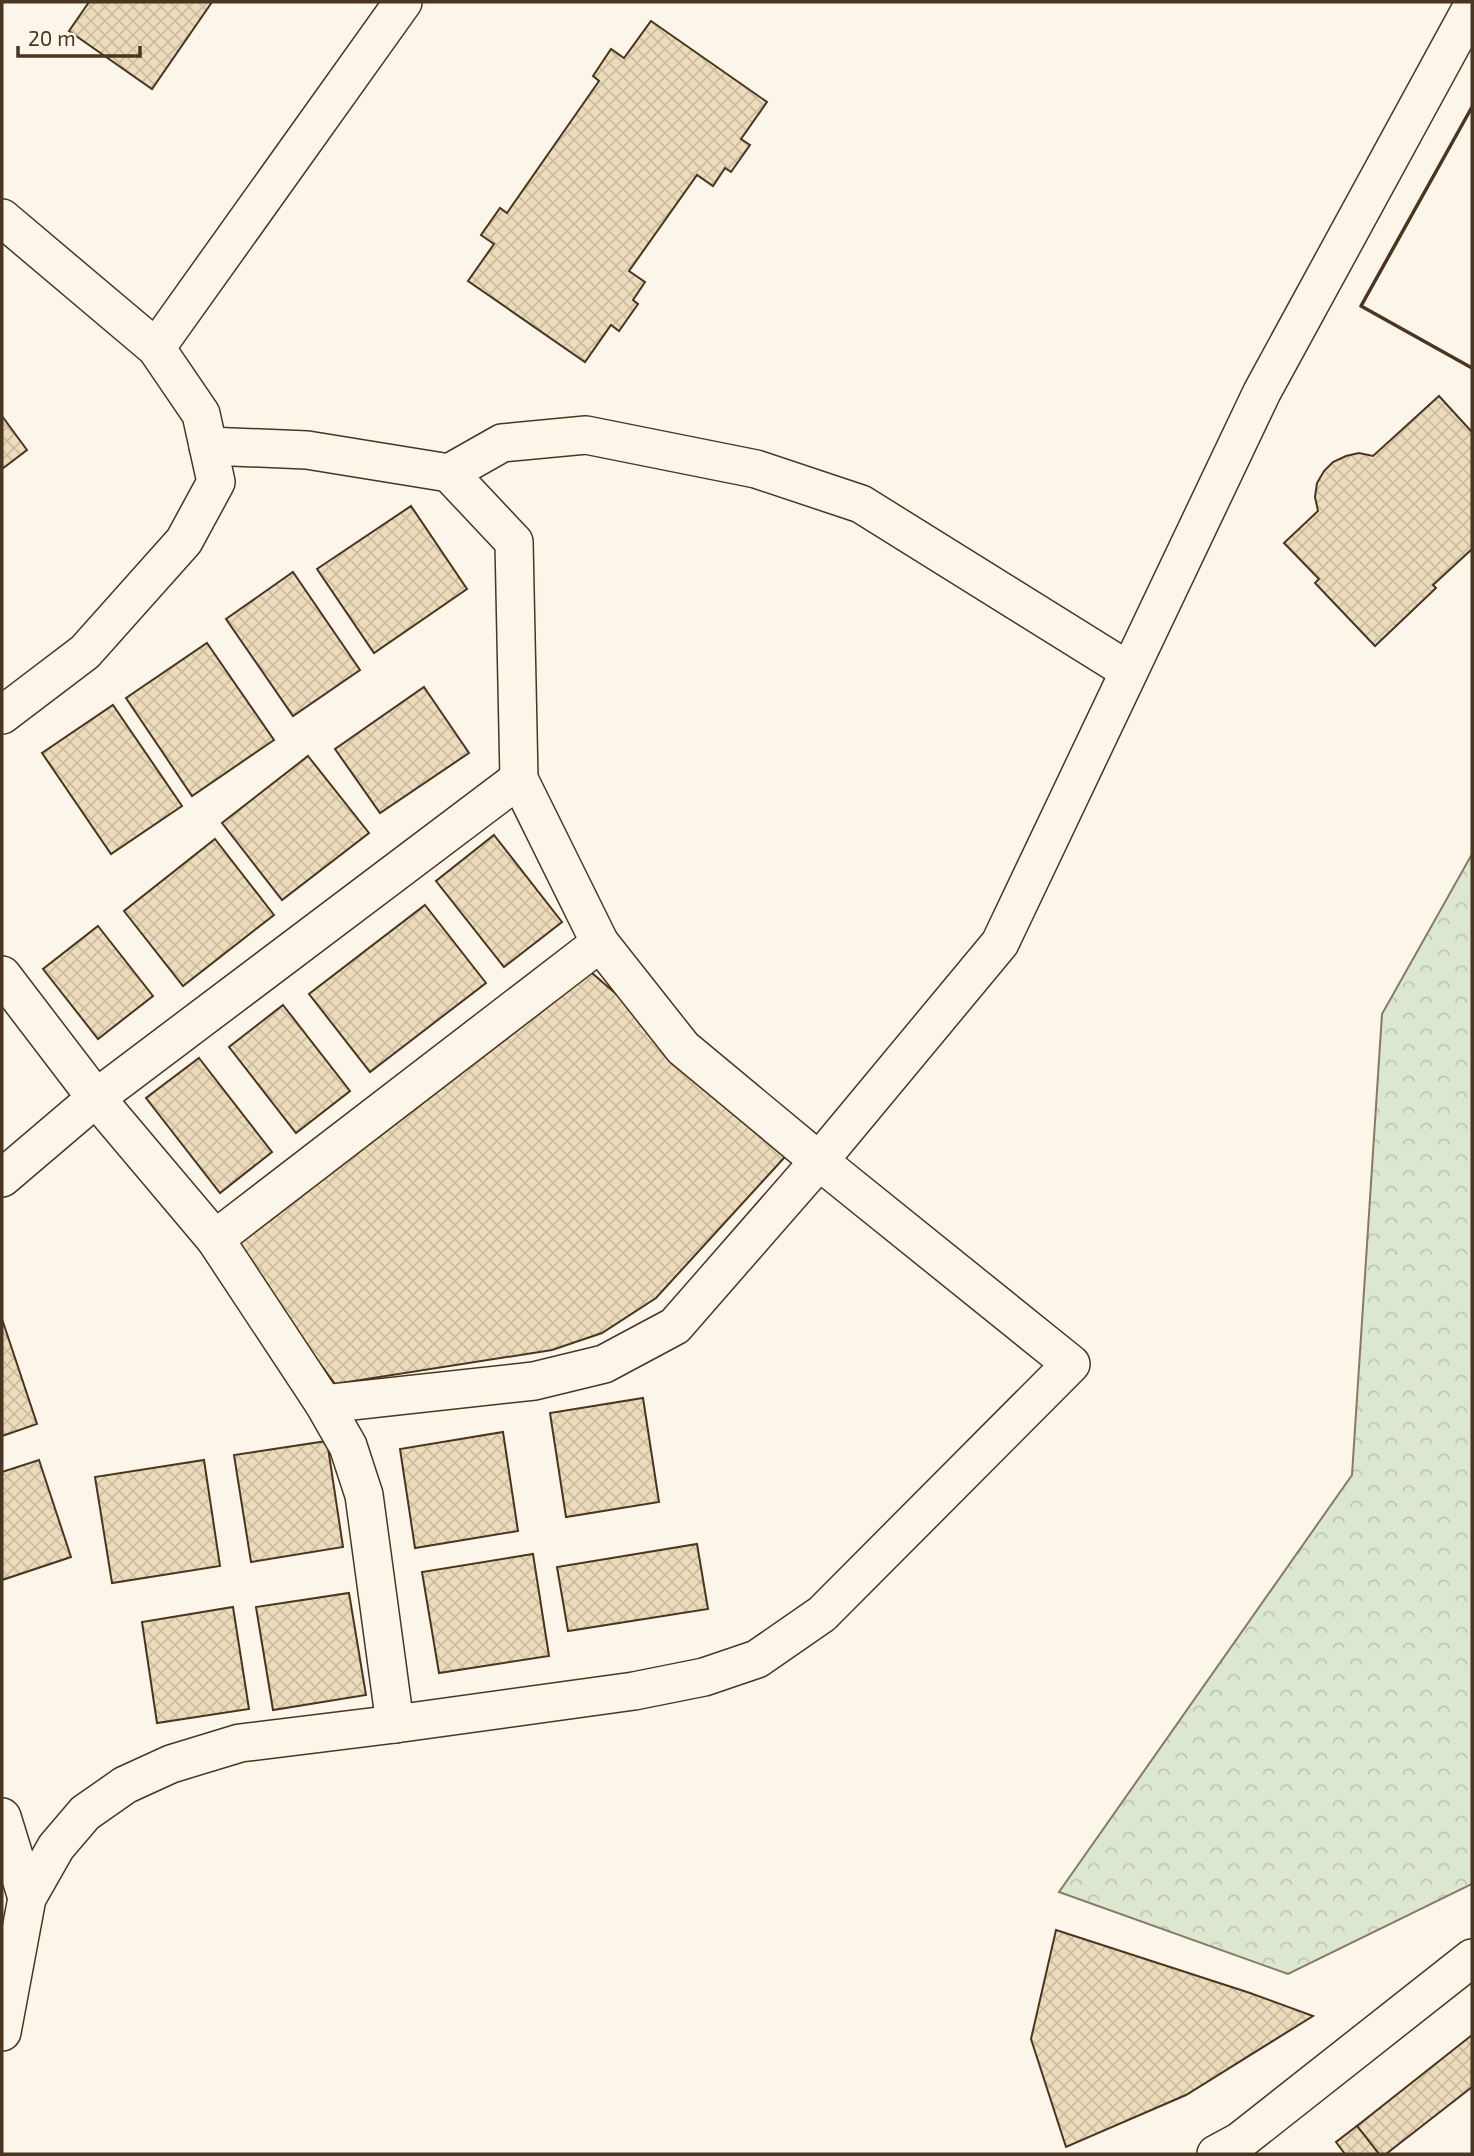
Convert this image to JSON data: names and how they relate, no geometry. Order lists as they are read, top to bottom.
{
  "scale_bar": "20 m"
}
